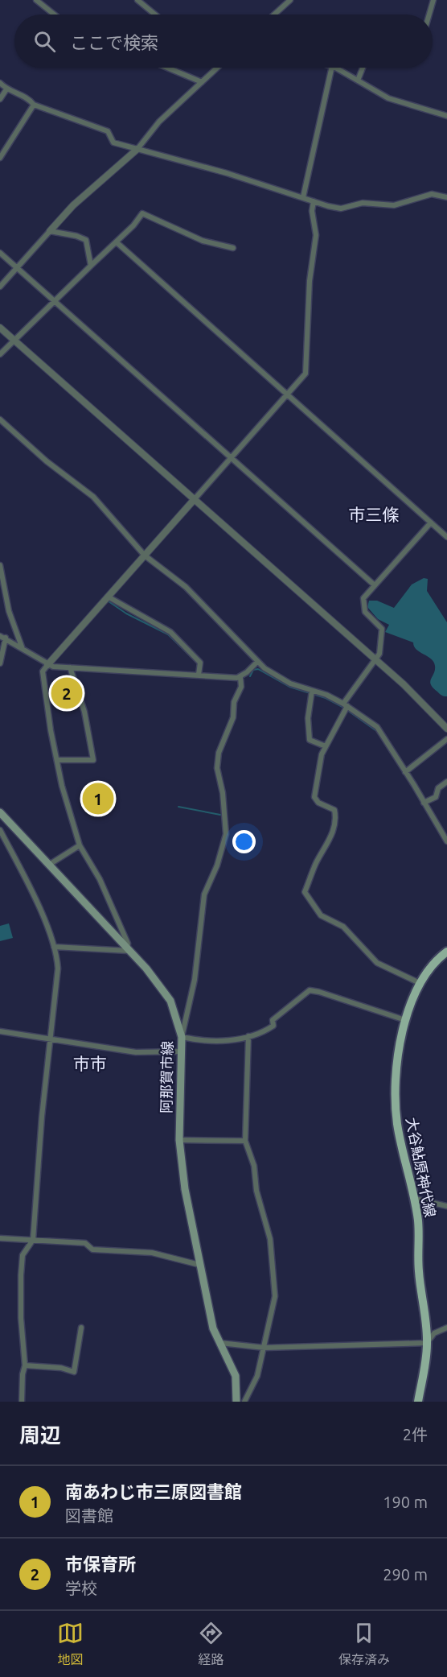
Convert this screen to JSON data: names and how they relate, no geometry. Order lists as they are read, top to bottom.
{
  "streets": {
    "main road": ["阿那賀市線", "大谷鮎原神代線"]
  },
  "districts": ["市三條", "市市"],
  "page": {
    "search": "ここで検索",
    "pins": ["2", "1"],
    "heading": ["周辺", "2件"],
    "list": [
      {
        "mark": "1",
        "name": "南あわじ市三原図書館",
        "note": "図書館",
        "value": "190 m"
      },
      {
        "mark": "2",
        "name": "市保育所",
        "note": "学校",
        "value": "290 m"
      }
    ],
    "nav": ["地図", "経路", "保存済み"]
  }
}
